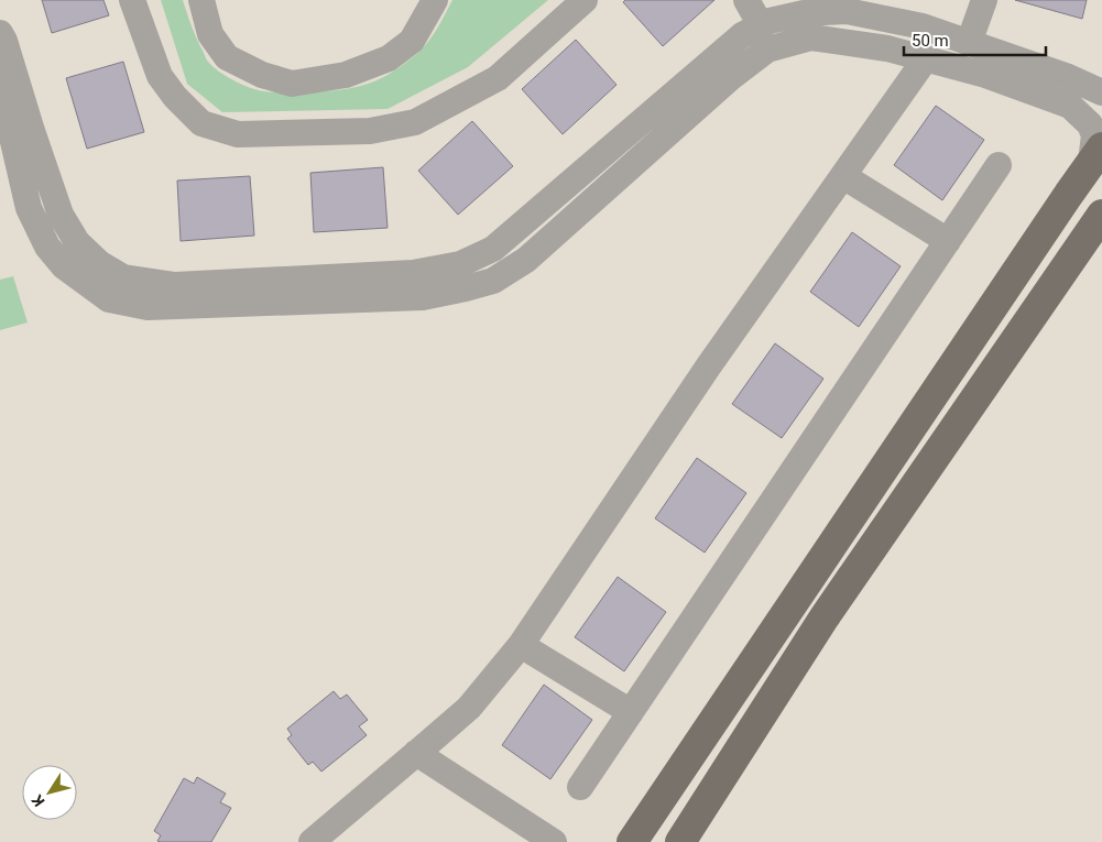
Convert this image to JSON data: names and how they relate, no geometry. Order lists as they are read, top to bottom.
{
  "scale_bar": "50 m",
  "north": "bottom left"
}
